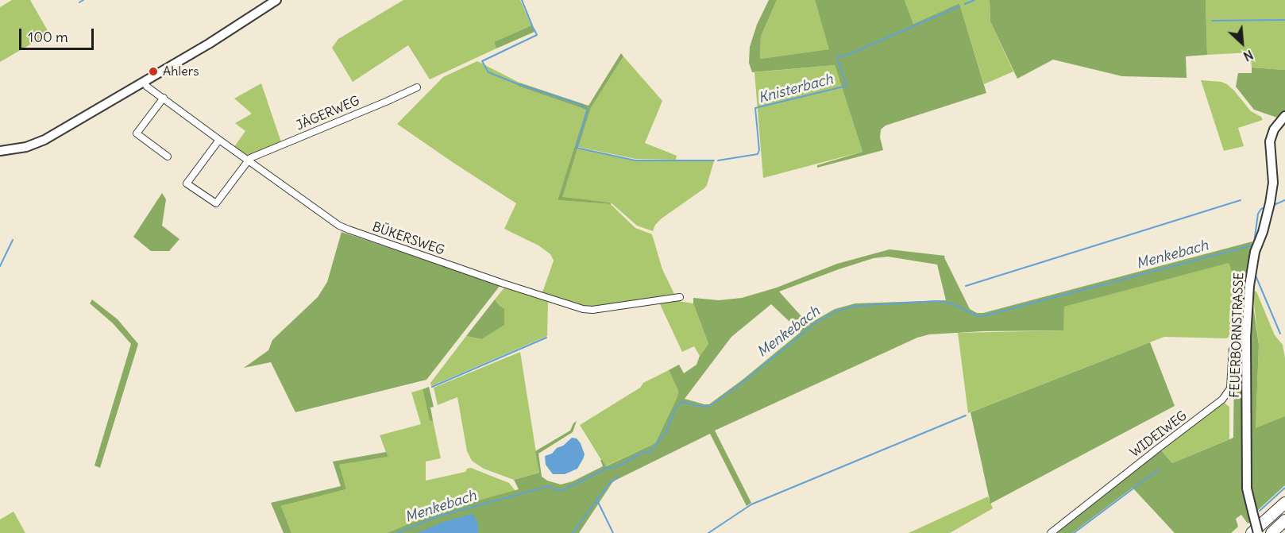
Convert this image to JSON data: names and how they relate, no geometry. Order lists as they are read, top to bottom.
{
  "streets": {
    "street": [
      "JÄGERWEG",
      "BÜKERSWEG",
      "FEUERBORNSTRASSE",
      "WIDEIWEG"
    ]
  },
  "crossings": [
    ["JÄGERWEG", "BÜKERSWEG"],
    ["FEUERBORNSTRASSE", "WIDEIWEG"]
  ],
  "water": ["Knisterbach", "Menkebach"],
  "places": ["Ahlers"],
  "scale_bar": "100 m",
  "north": "bottom right"
}
